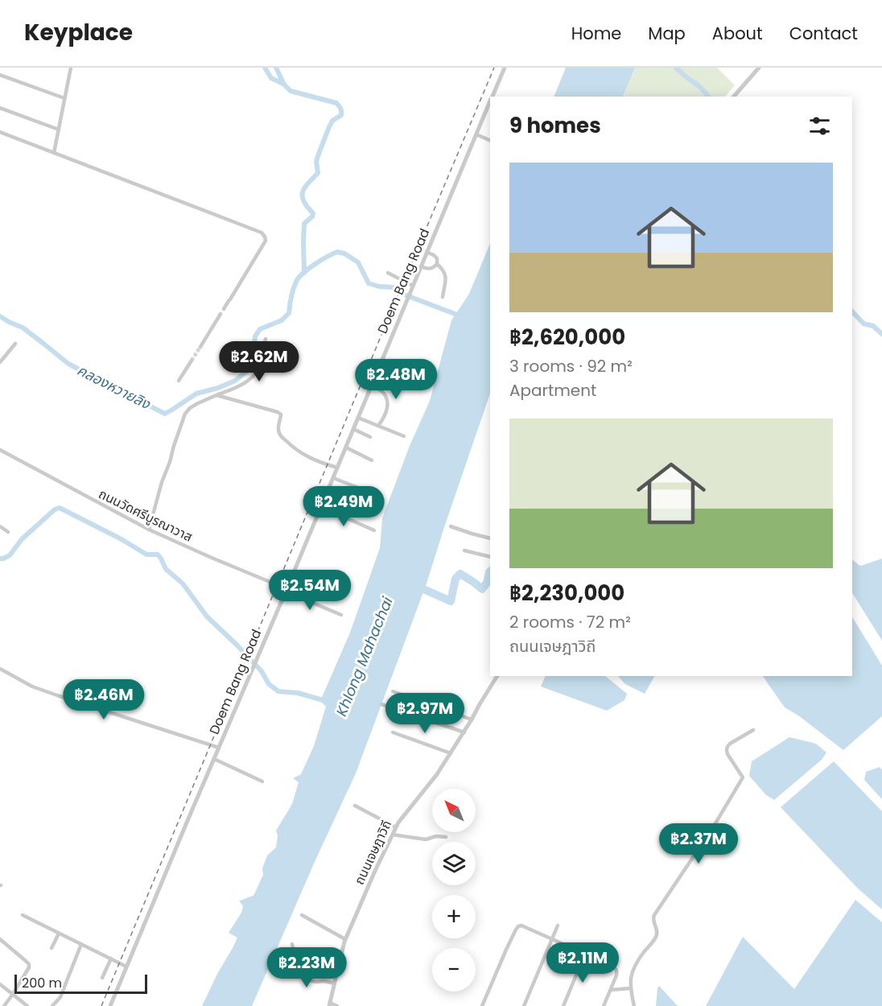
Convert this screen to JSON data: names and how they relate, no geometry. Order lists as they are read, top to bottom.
{
  "streets": {
    "street": ["Doem Bang Road", "ถนนวัดศรีบูรณาวาส", "ถนนเจษฎาวิถี"]
  },
  "crossings": [
    ["Doem Bang Road", "ถนนวัดศรีบูรณาวาส"]
  ],
  "water": ["คลองหวายลิง", "Khlong Mahachai"],
  "scale_bar": "200 m",
  "north": "top left",
  "page": {
    "header": "Keyplace",
    "nav": [
      "Home",
      "Map",
      "About",
      "Contact"
    ],
    "heading": "9 homes",
    "list": [
      {
        "name": "฿2,620,000",
        "note": "3 rooms · 92 m² · Apartment"
      },
      {
        "name": "฿2,230,000",
        "note": "2 rooms · 72 m² · ถนนเจษฎาวิถี"
      }
    ],
    "price": [
      "฿2.62M",
      "฿2.48M",
      "฿2.49M",
      "฿2.54M",
      "฿2.46M",
      "฿2.97M",
      "฿2.37M",
      "฿2.11M",
      "฿2.23M"
    ],
    "map_buttons": ["+", "−"],
    "scale": "200 m"
  }
}
